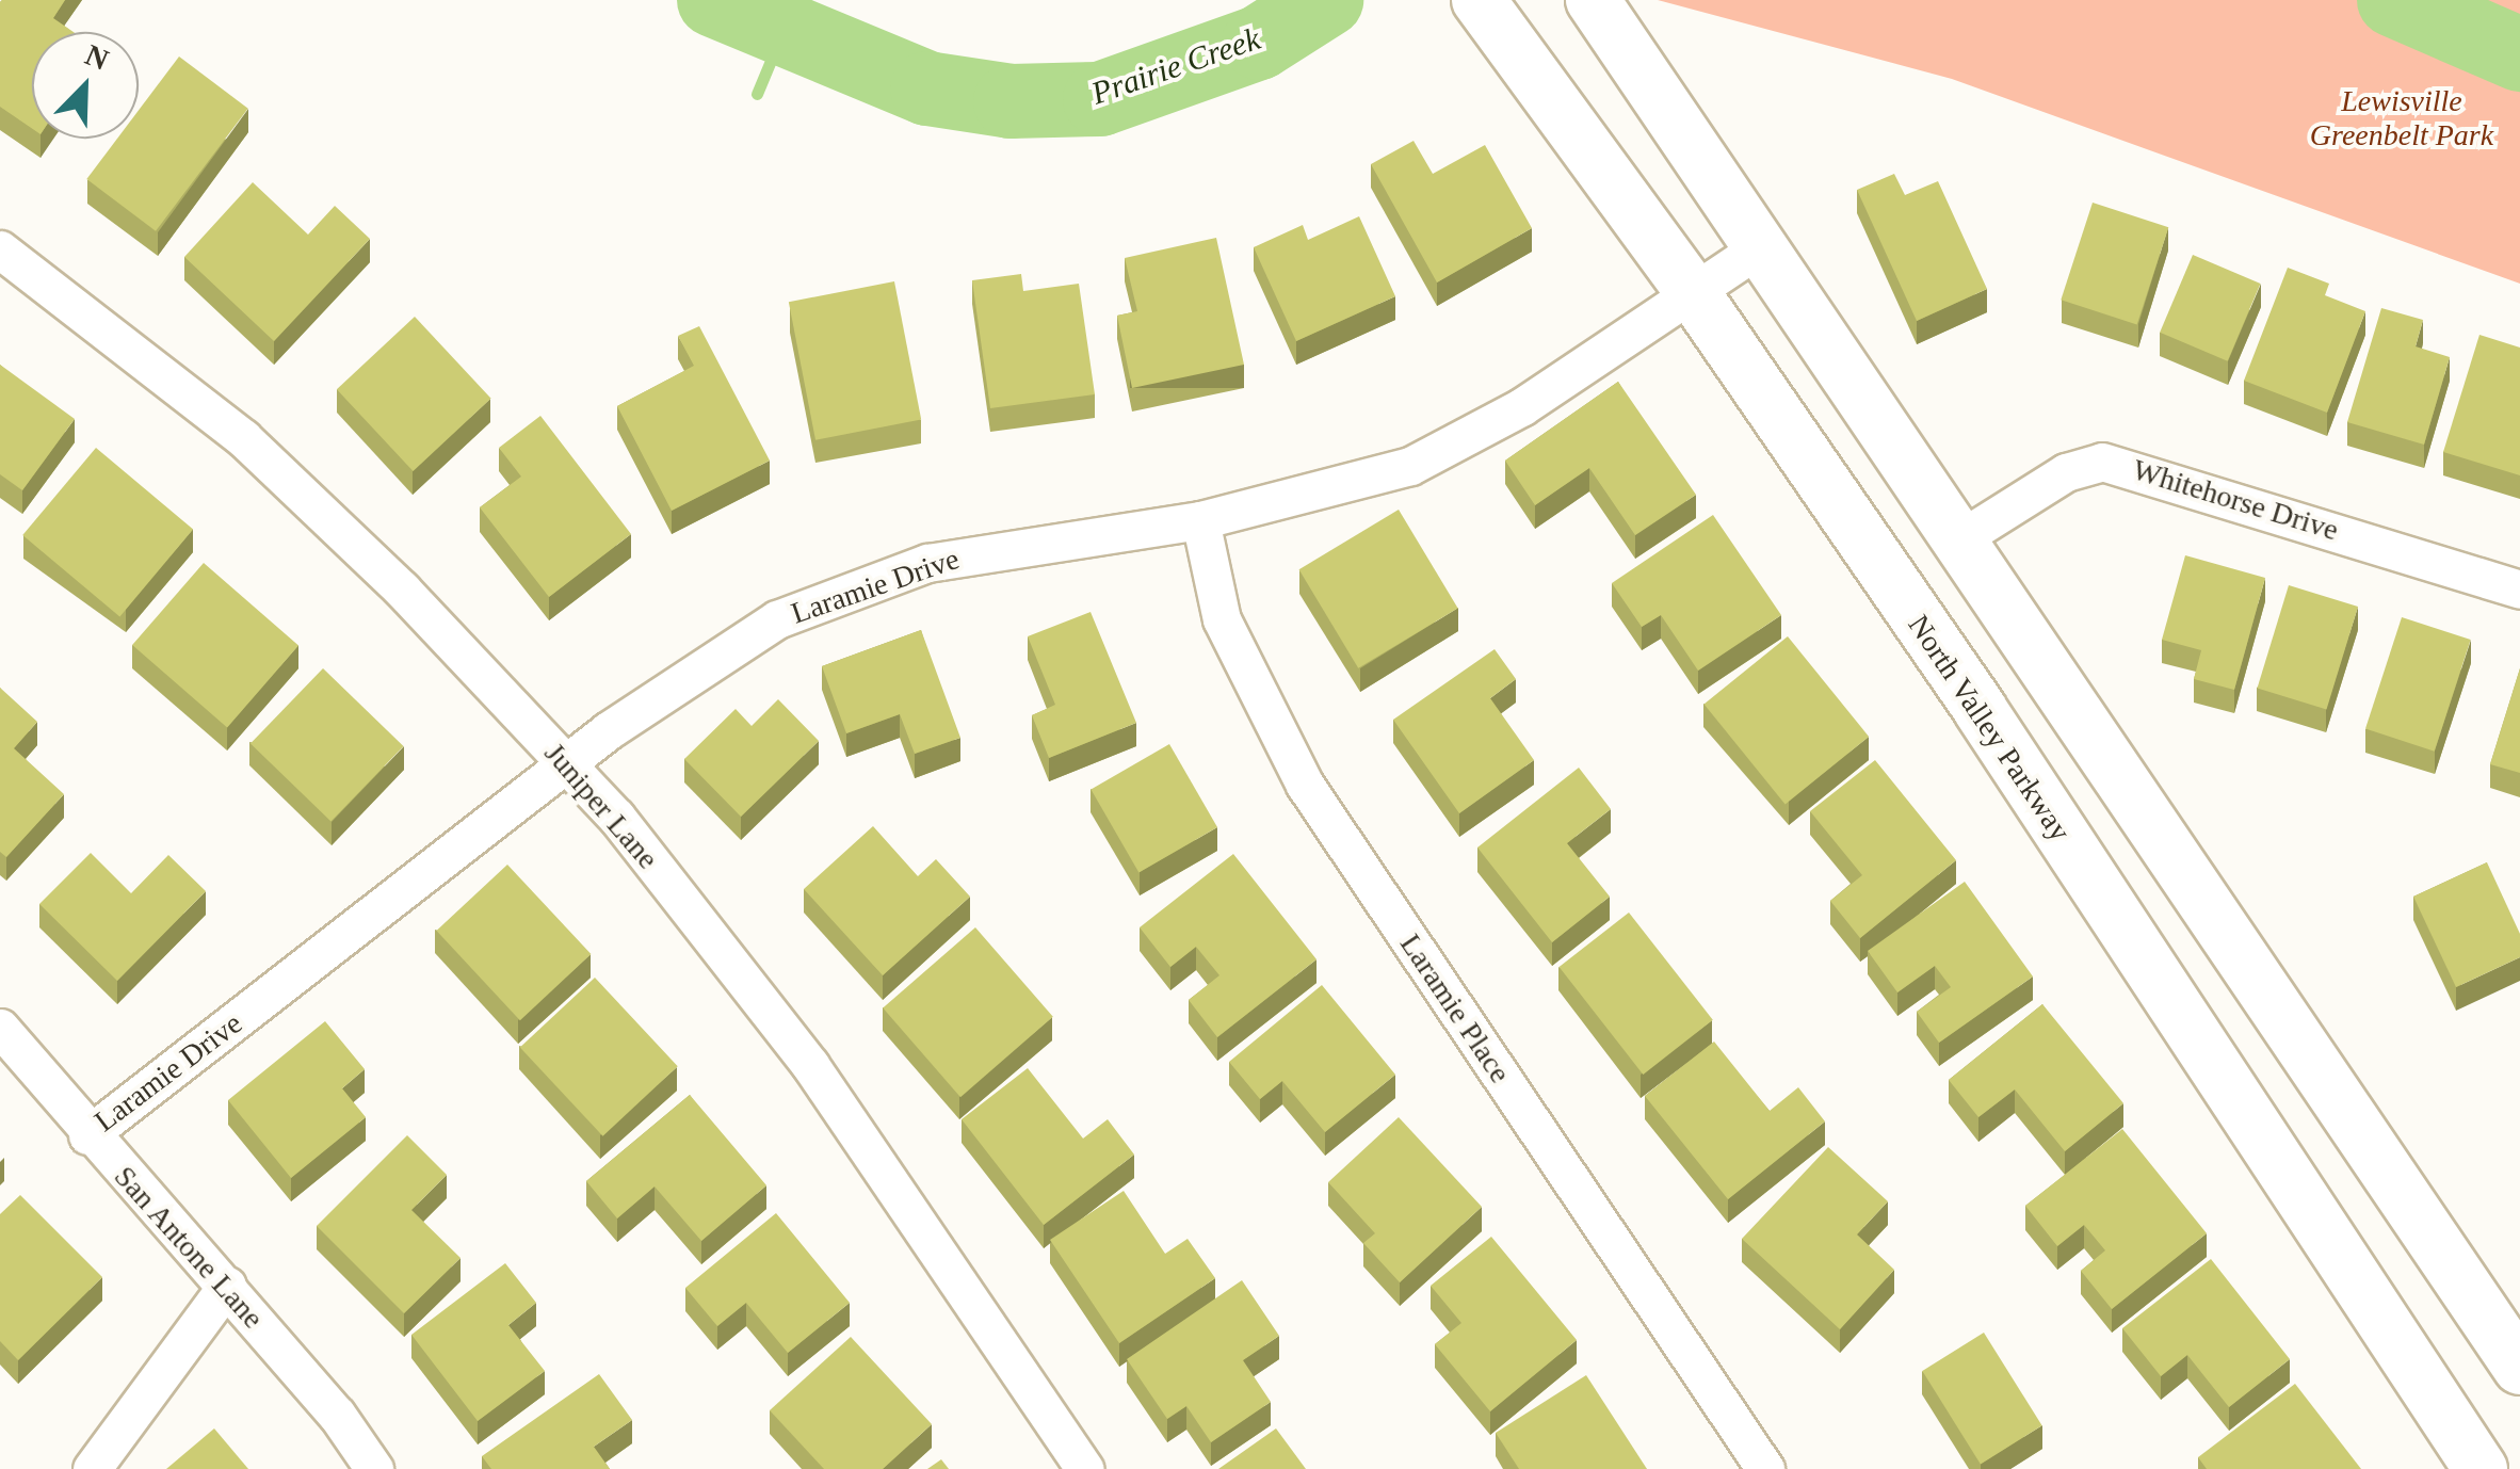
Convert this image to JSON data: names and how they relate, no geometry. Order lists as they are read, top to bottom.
{
  "streets": {
    "street": [
      "Whitehorse Drive",
      "Laramie Drive",
      "North Valley Parkway",
      "Juniper Lane",
      "Laramie Place",
      "San Antone Lane"
    ]
  },
  "crossings": [
    ["Laramie Drive", "North Valley Parkway"],
    ["Laramie Drive", "Juniper Lane"],
    ["Laramie Drive", "Laramie Place"],
    ["Laramie Drive", "San Antone Lane"]
  ],
  "water": ["Prairie Creek"],
  "parks": ["Lewisville Greenbelt Park"],
  "north": "top right"
}
